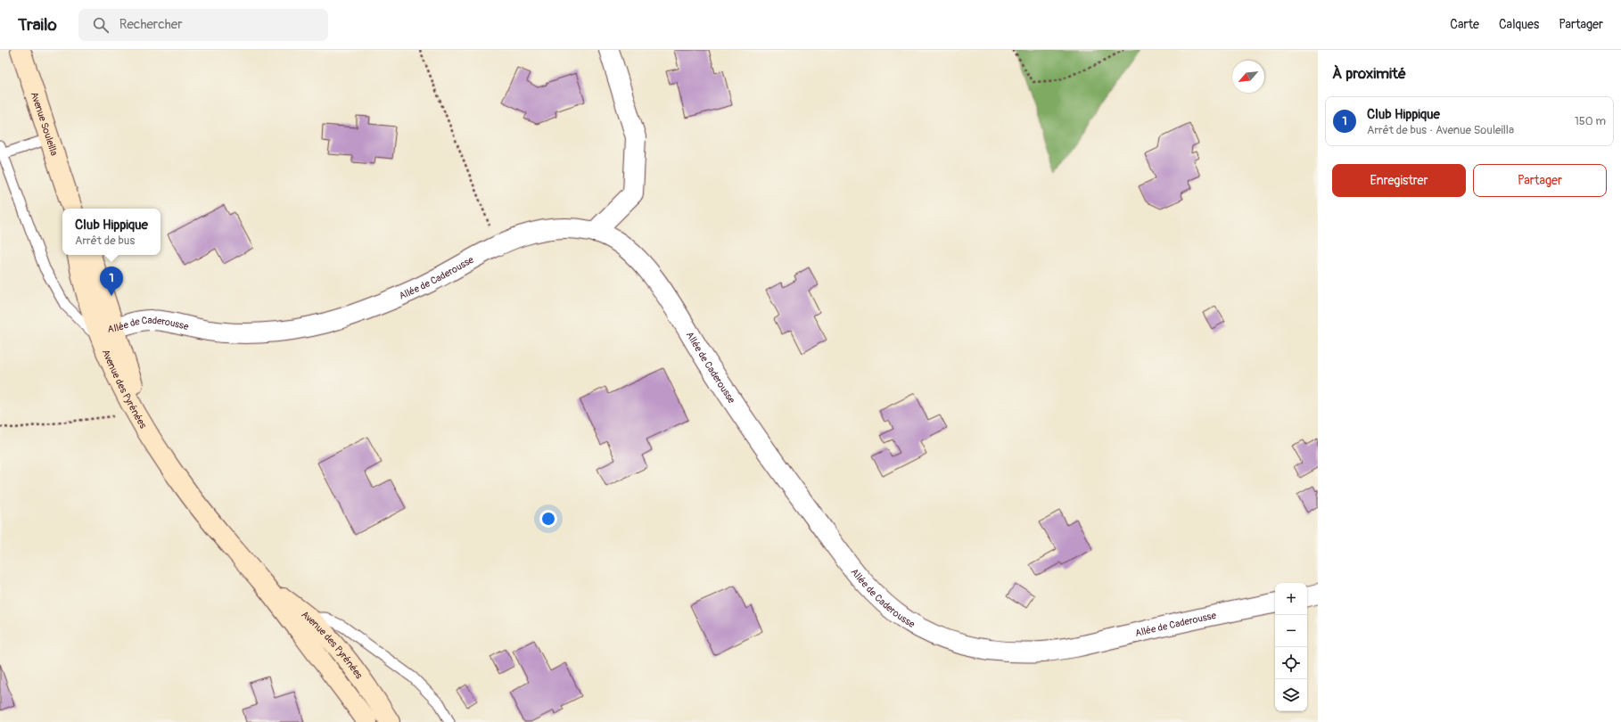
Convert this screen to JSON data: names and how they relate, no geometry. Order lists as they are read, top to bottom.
{
  "streets": {
    "street": ["Avenue Souleilla", "Allée de Caderousse", "Avenue des Pyrénées"]
  },
  "crossings": [
    ["Allée de Caderousse", "Avenue des Pyrénées"]
  ],
  "north": "bottom left",
  "page": {
    "header": "Trailo",
    "search": "Rechercher",
    "nav": ["Carte", "Calques", "Partager"],
    "heading": "À proximité",
    "list": [
      {
        "mark": "1",
        "name": "Club Hippique",
        "note": "Arrêt de bus · Avenue Souleilla",
        "value": "150 m"
      }
    ],
    "buttons": ["Enregistrer", "Partager"],
    "popup": ["Club Hippique", "Arrêt de bus"],
    "pins": "1",
    "map_buttons": ["+", "−"]
  }
}
